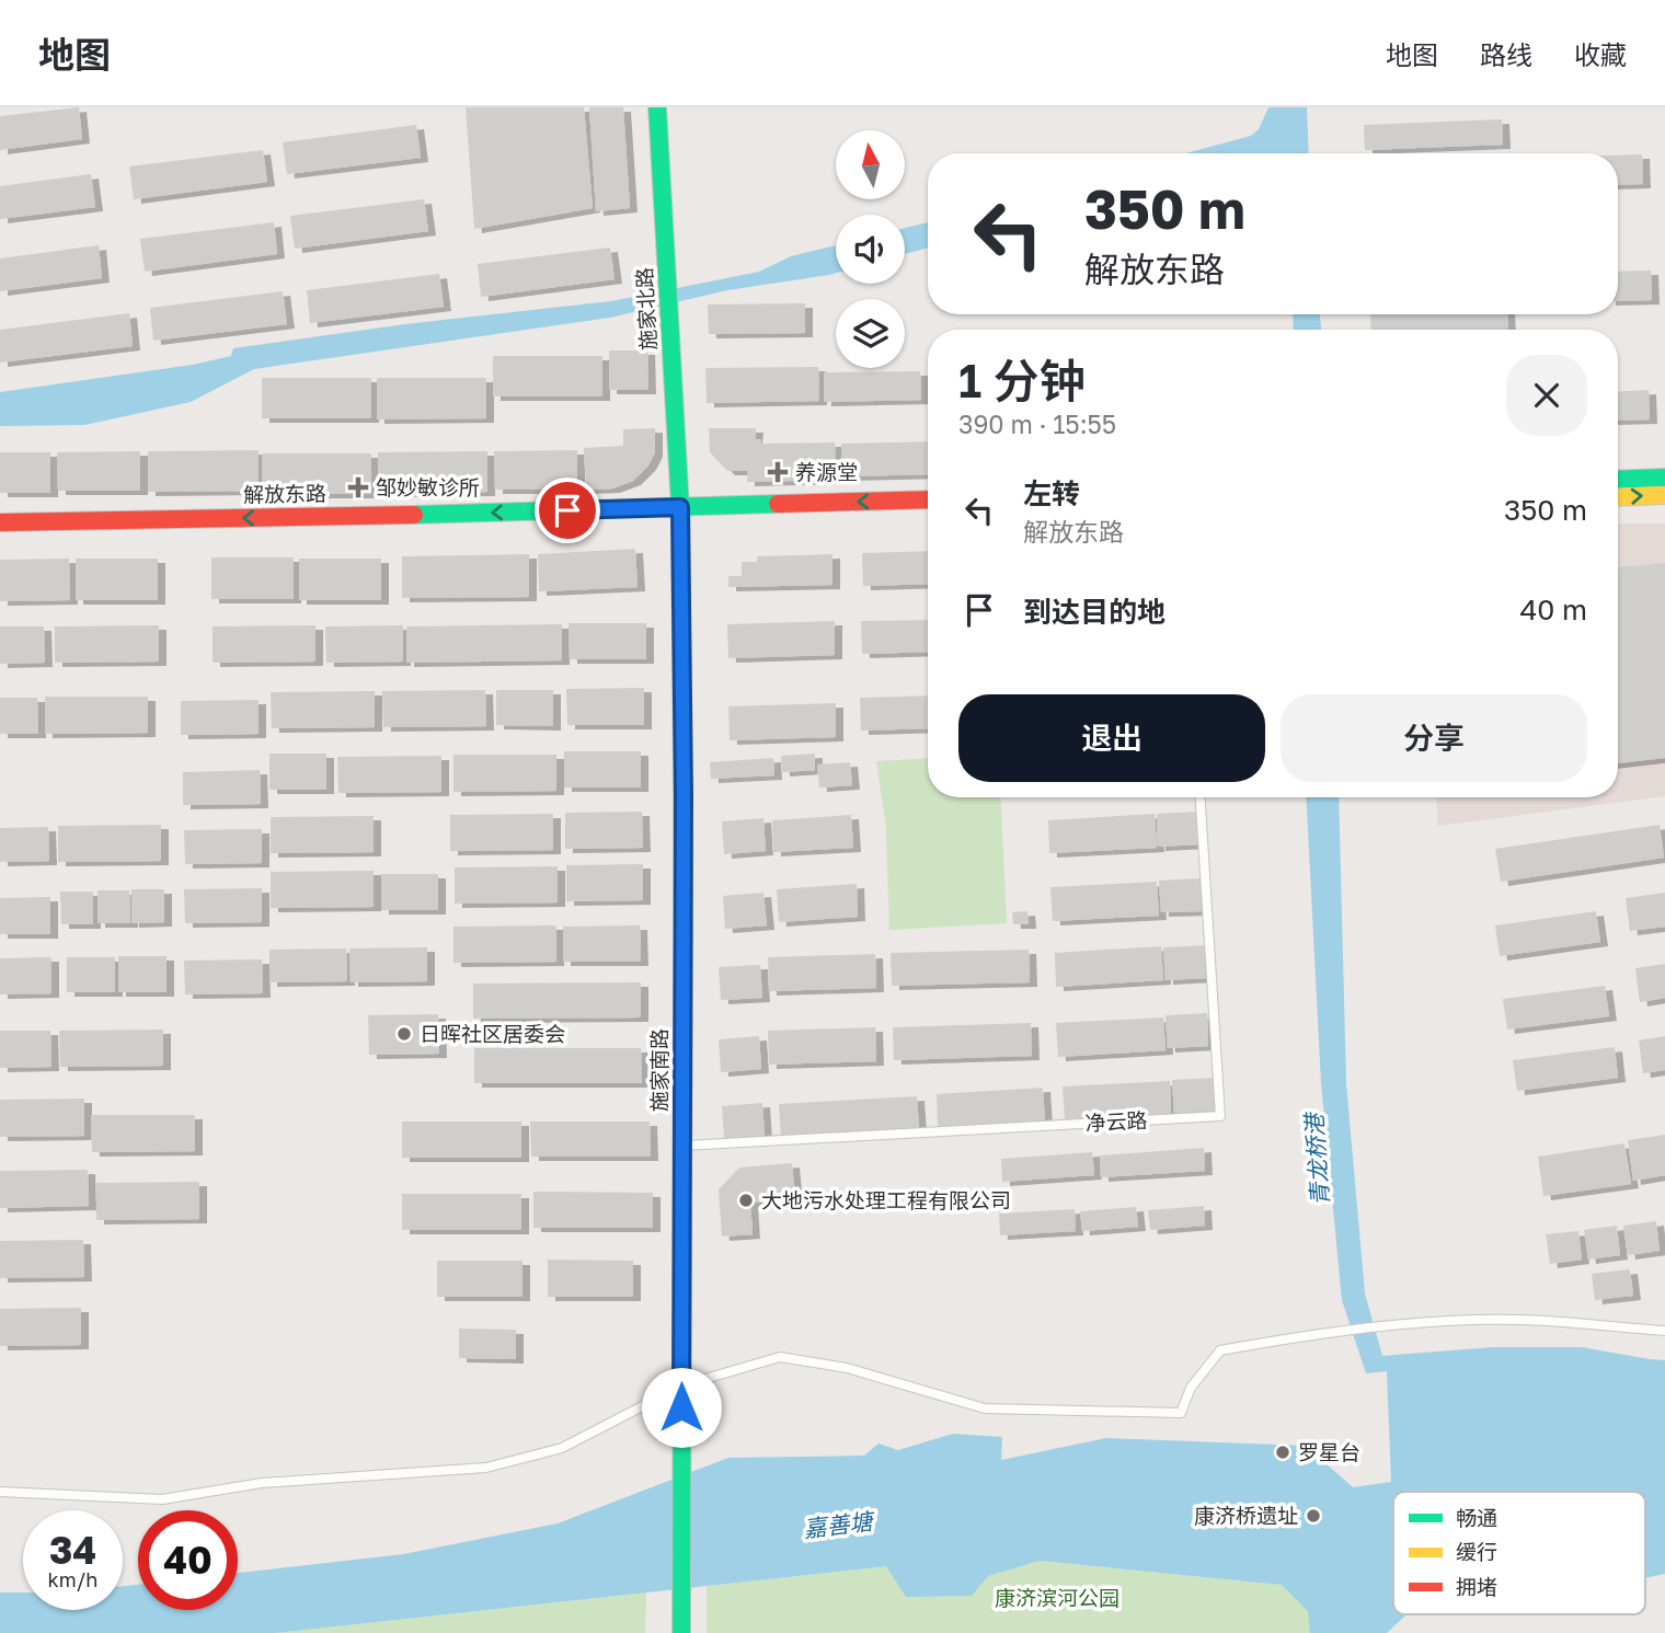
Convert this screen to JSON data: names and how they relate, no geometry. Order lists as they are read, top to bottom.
{
  "streets": {
    "main road": ["施家北路", "解放东路", "施家南路"],
    "lane": ["净云路"]
  },
  "crossings": [
    ["施家北路", "解放东路"],
    ["施家北路", "施家南路"],
    ["解放东路", "施家南路"],
    ["施家南路", "净云路"]
  ],
  "water": ["青龙桥港", "嘉善塘"],
  "parks": ["康济滨河公园"],
  "places": {
    "health": ["养源堂", "邹妙敏诊所"],
    "other": [
      "日晖社区居委会",
      "大地污水处理工程有限公司",
      "罗星台",
      "康济桥遗址"
    ]
  },
  "legend": ["畅通", "缓行", "拥堵"],
  "north": "top",
  "page": {
    "header": "地图",
    "nav": ["地图", "路线", "收藏"],
    "turn": ["350 m", "解放东路"],
    "heading": ["1 分钟", "390 m · 15:55"],
    "list": [
      {
        "name": "左转",
        "note": "解放东路",
        "value": "350 m"
      },
      {
        "name": "到达目的地",
        "value": "40 m"
      }
    ],
    "buttons": ["退出", "分享"],
    "speed": "34 km/h",
    "limit": "40"
  }
}
